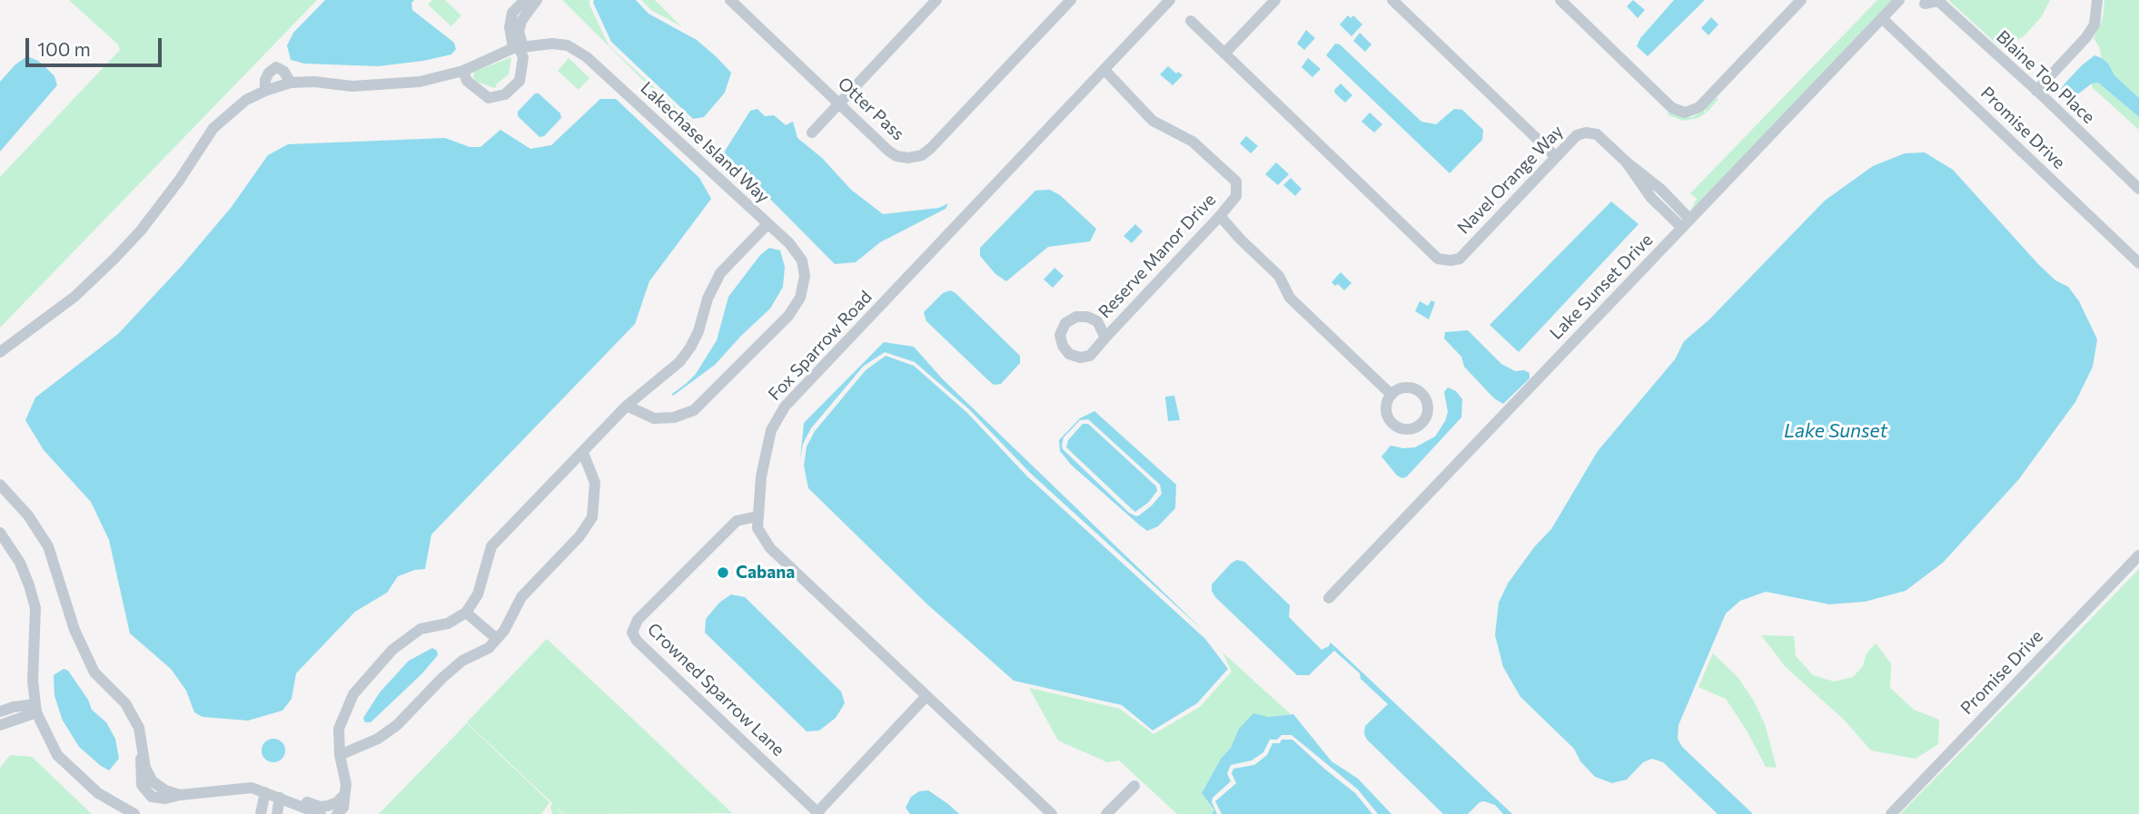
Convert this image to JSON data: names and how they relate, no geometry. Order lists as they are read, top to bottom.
{
  "streets": {
    "street": [
      "Blaine Top Place",
      "Otter Pass",
      "Promise Drive",
      "Lakechase Island Way",
      "Navel Orange Way",
      "Reserve Manor Drive",
      "Lake Sunset Drive",
      "Fox Sparrow Road",
      "Crowned Sparrow Lane"
    ]
  },
  "crossings": [
    ["Promise Drive", "Lake Sunset Drive"],
    ["Navel Orange Way", "Lake Sunset Drive"],
    ["Reserve Manor Drive", "Fox Sparrow Road"],
    ["Fox Sparrow Road", "Crowned Sparrow Lane"]
  ],
  "water": ["Lake Sunset"],
  "places": ["Cabana"],
  "scale_bar": "100 m"
}
